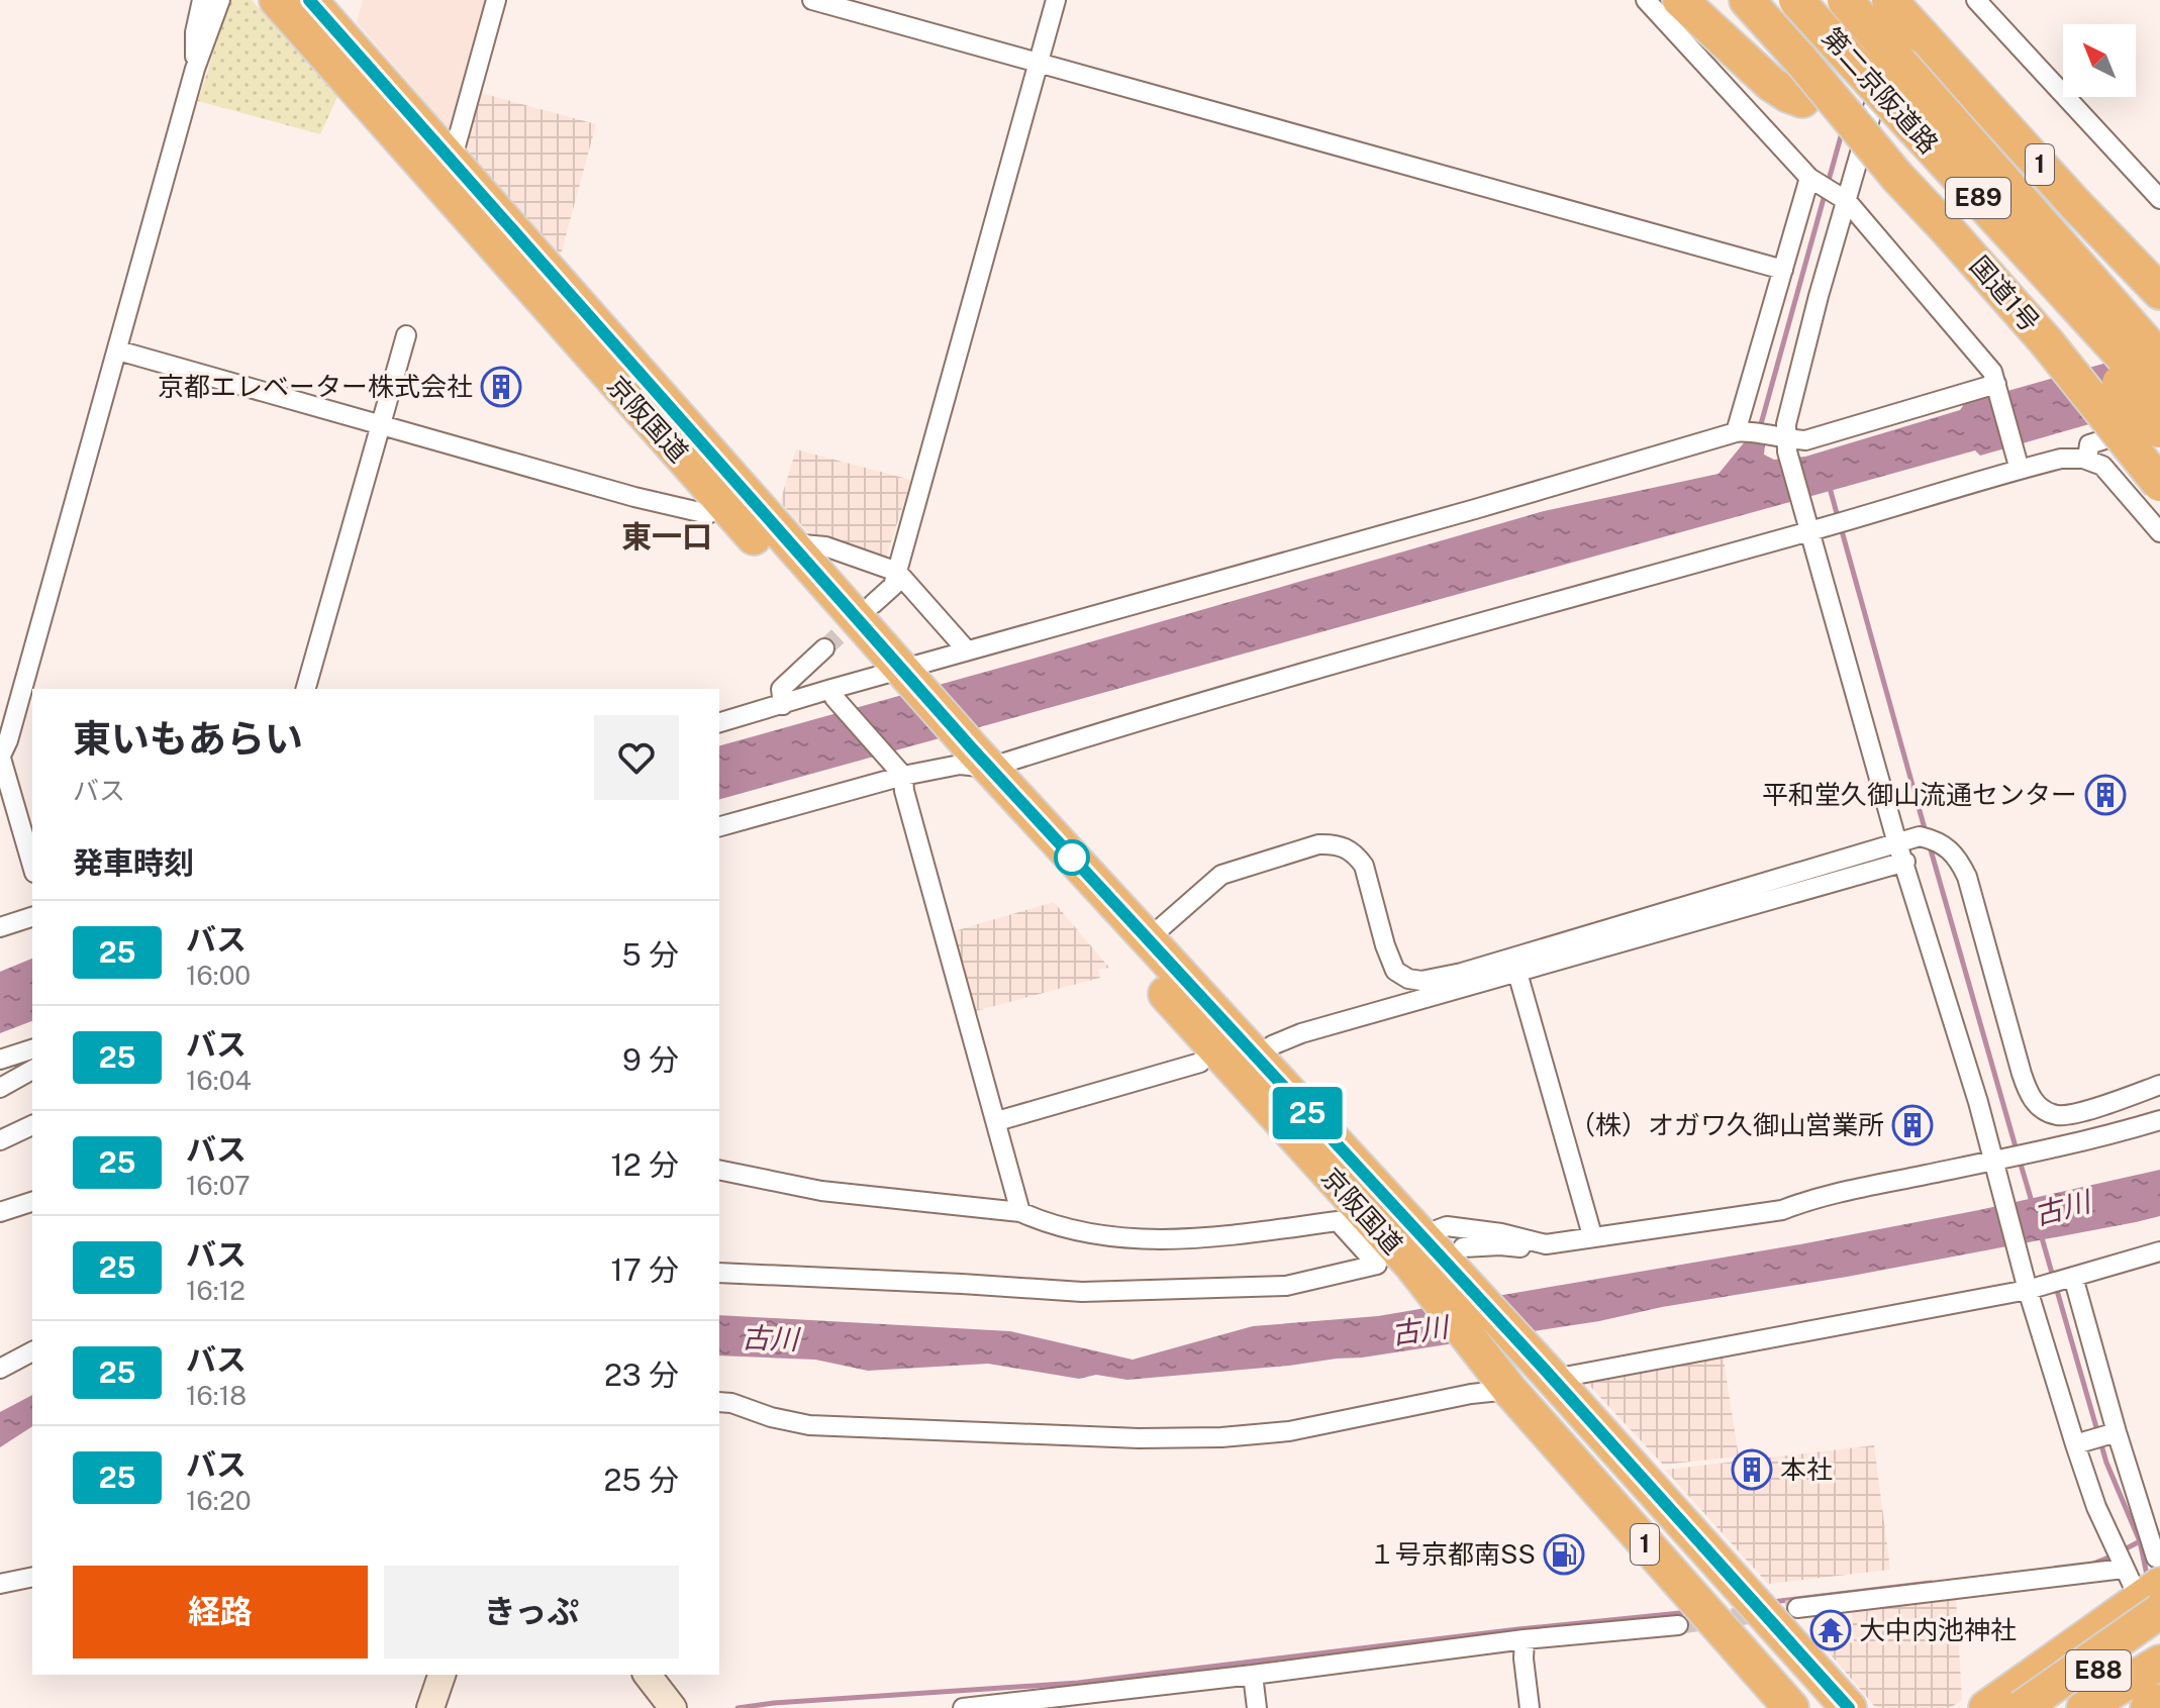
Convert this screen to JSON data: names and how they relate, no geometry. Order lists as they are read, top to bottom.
{
  "streets": {
    "highway": [
      "第二京阪道路",
      "1",
      "E89",
      "国道1号",
      "京阪国道",
      "E88"
    ]
  },
  "crossings": [
    ["第二京阪道路", "1"]
  ],
  "districts": ["東一口"],
  "water": ["古川"],
  "places": {
    "building": [
      "京都エレベーター株式会社",
      "平和堂久御山流通センター",
      "（株）オガワ久御山営業所",
      "本社"
    ],
    "fuel station": ["１号京都南SS"],
    "temple": ["大中内池神社"]
  },
  "lines": ["bus line 25"],
  "north": "top left",
  "page": {
    "on_map": "25",
    "heading": [
      ["東いもあらい", "バス"],
      "発車時刻"
    ],
    "list": [
      {
        "mark": "25",
        "name": "バス",
        "note": "16:00",
        "value": "5 分"
      },
      {
        "mark": "25",
        "name": "バス",
        "note": "16:04",
        "value": "9 分"
      },
      {
        "mark": "25",
        "name": "バス",
        "note": "16:07",
        "value": "12 分"
      },
      {
        "mark": "25",
        "name": "バス",
        "note": "16:12",
        "value": "17 分"
      },
      {
        "mark": "25",
        "name": "バス",
        "note": "16:18",
        "value": "23 分"
      },
      {
        "mark": "25",
        "name": "バス",
        "note": "16:20",
        "value": "25 分"
      }
    ],
    "buttons": ["経路", "きっぷ"]
  }
}
